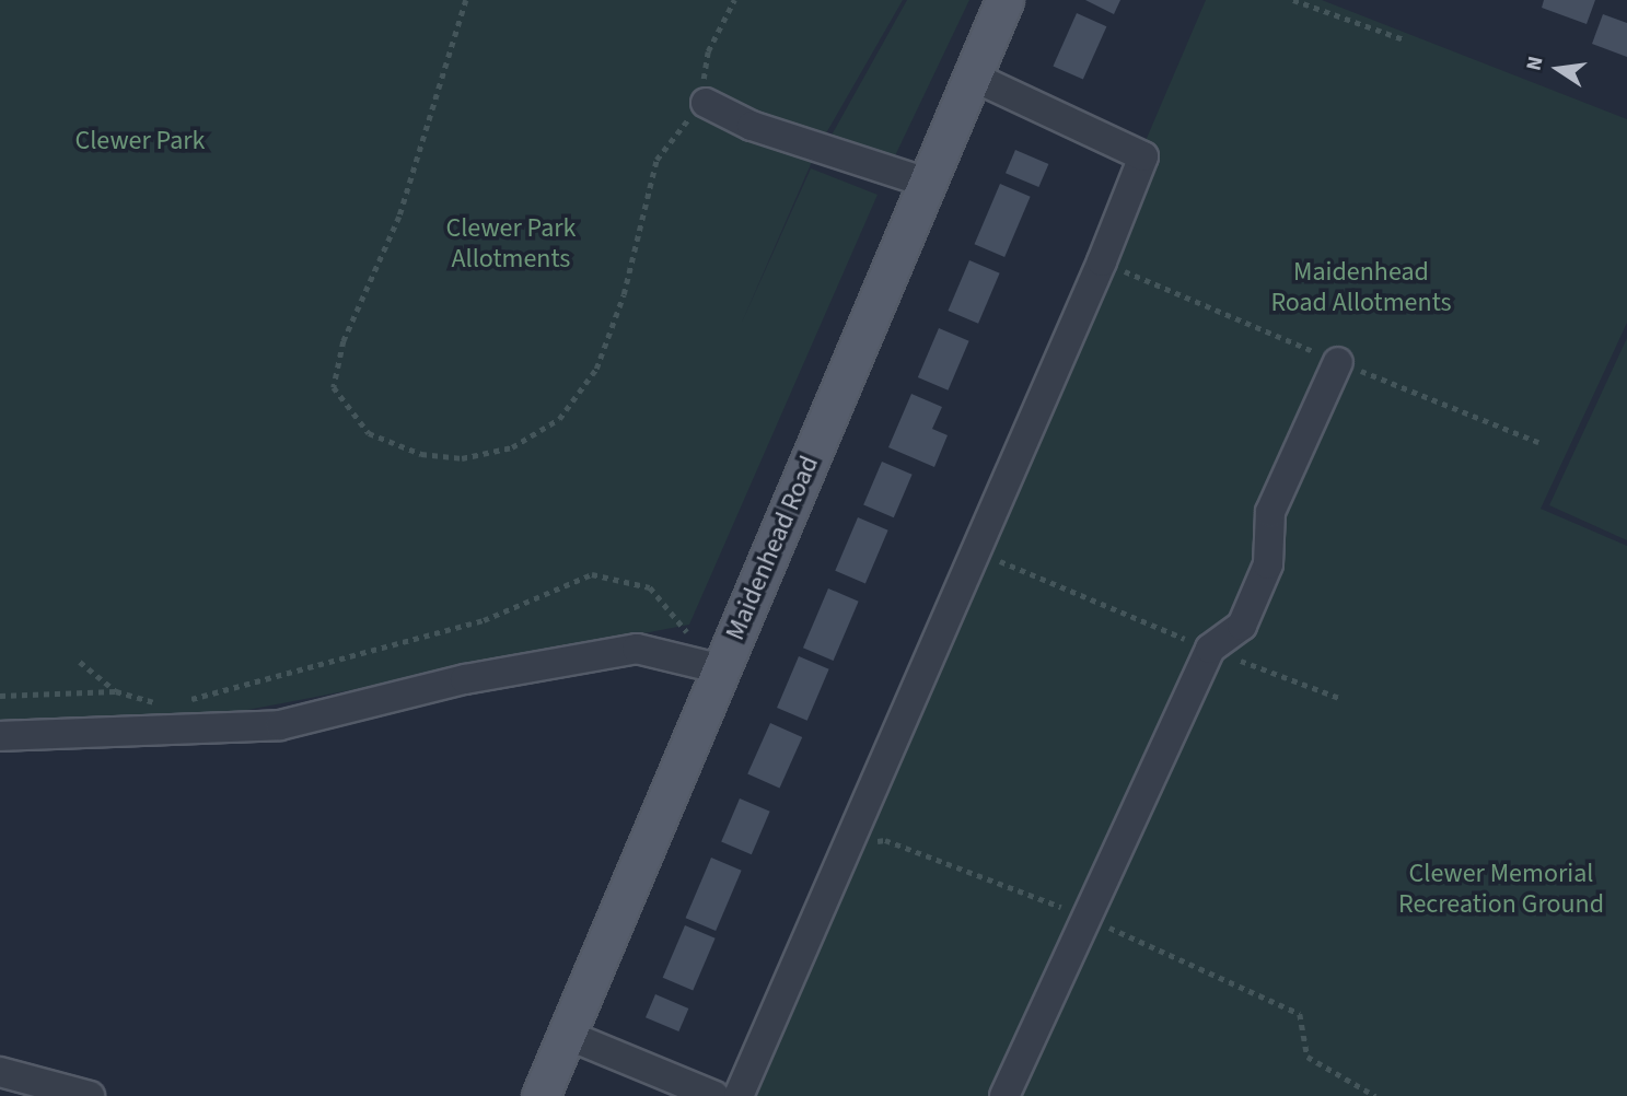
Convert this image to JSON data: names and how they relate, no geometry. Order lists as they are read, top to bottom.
{
  "streets": {
    "main road": ["Maidenhead Road"]
  },
  "parks": [
    "Clewer Park",
    "Clewer Park Allotments",
    "Maidenhead Road Allotments",
    "Clewer Memorial Recreation Ground"
  ],
  "north": "left"
}
